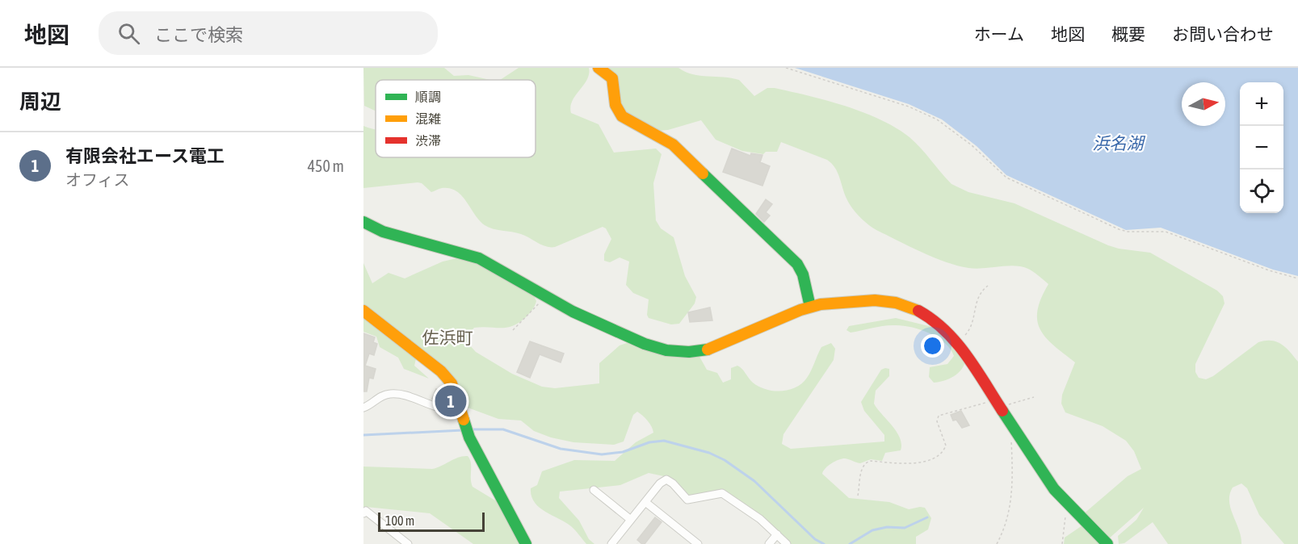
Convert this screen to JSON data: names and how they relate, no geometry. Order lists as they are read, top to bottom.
{
  "districts": ["佐浜町"],
  "water": ["浜名湖"],
  "legend": ["順調", "混雑", "渋滞"],
  "scale_bar": "100 m",
  "north": "right",
  "page": {
    "header": "地図",
    "search": "ここで検索",
    "nav": [
      "ホーム",
      "地図",
      "概要",
      "お問い合わせ"
    ],
    "heading": "周辺",
    "map_buttons": ["+", "−"],
    "list": [
      {
        "mark": "1",
        "name": "有限会社エース電工",
        "note": "オフィス",
        "value": "450 m"
      }
    ],
    "pins": "1",
    "scale": "100 m"
  }
}
